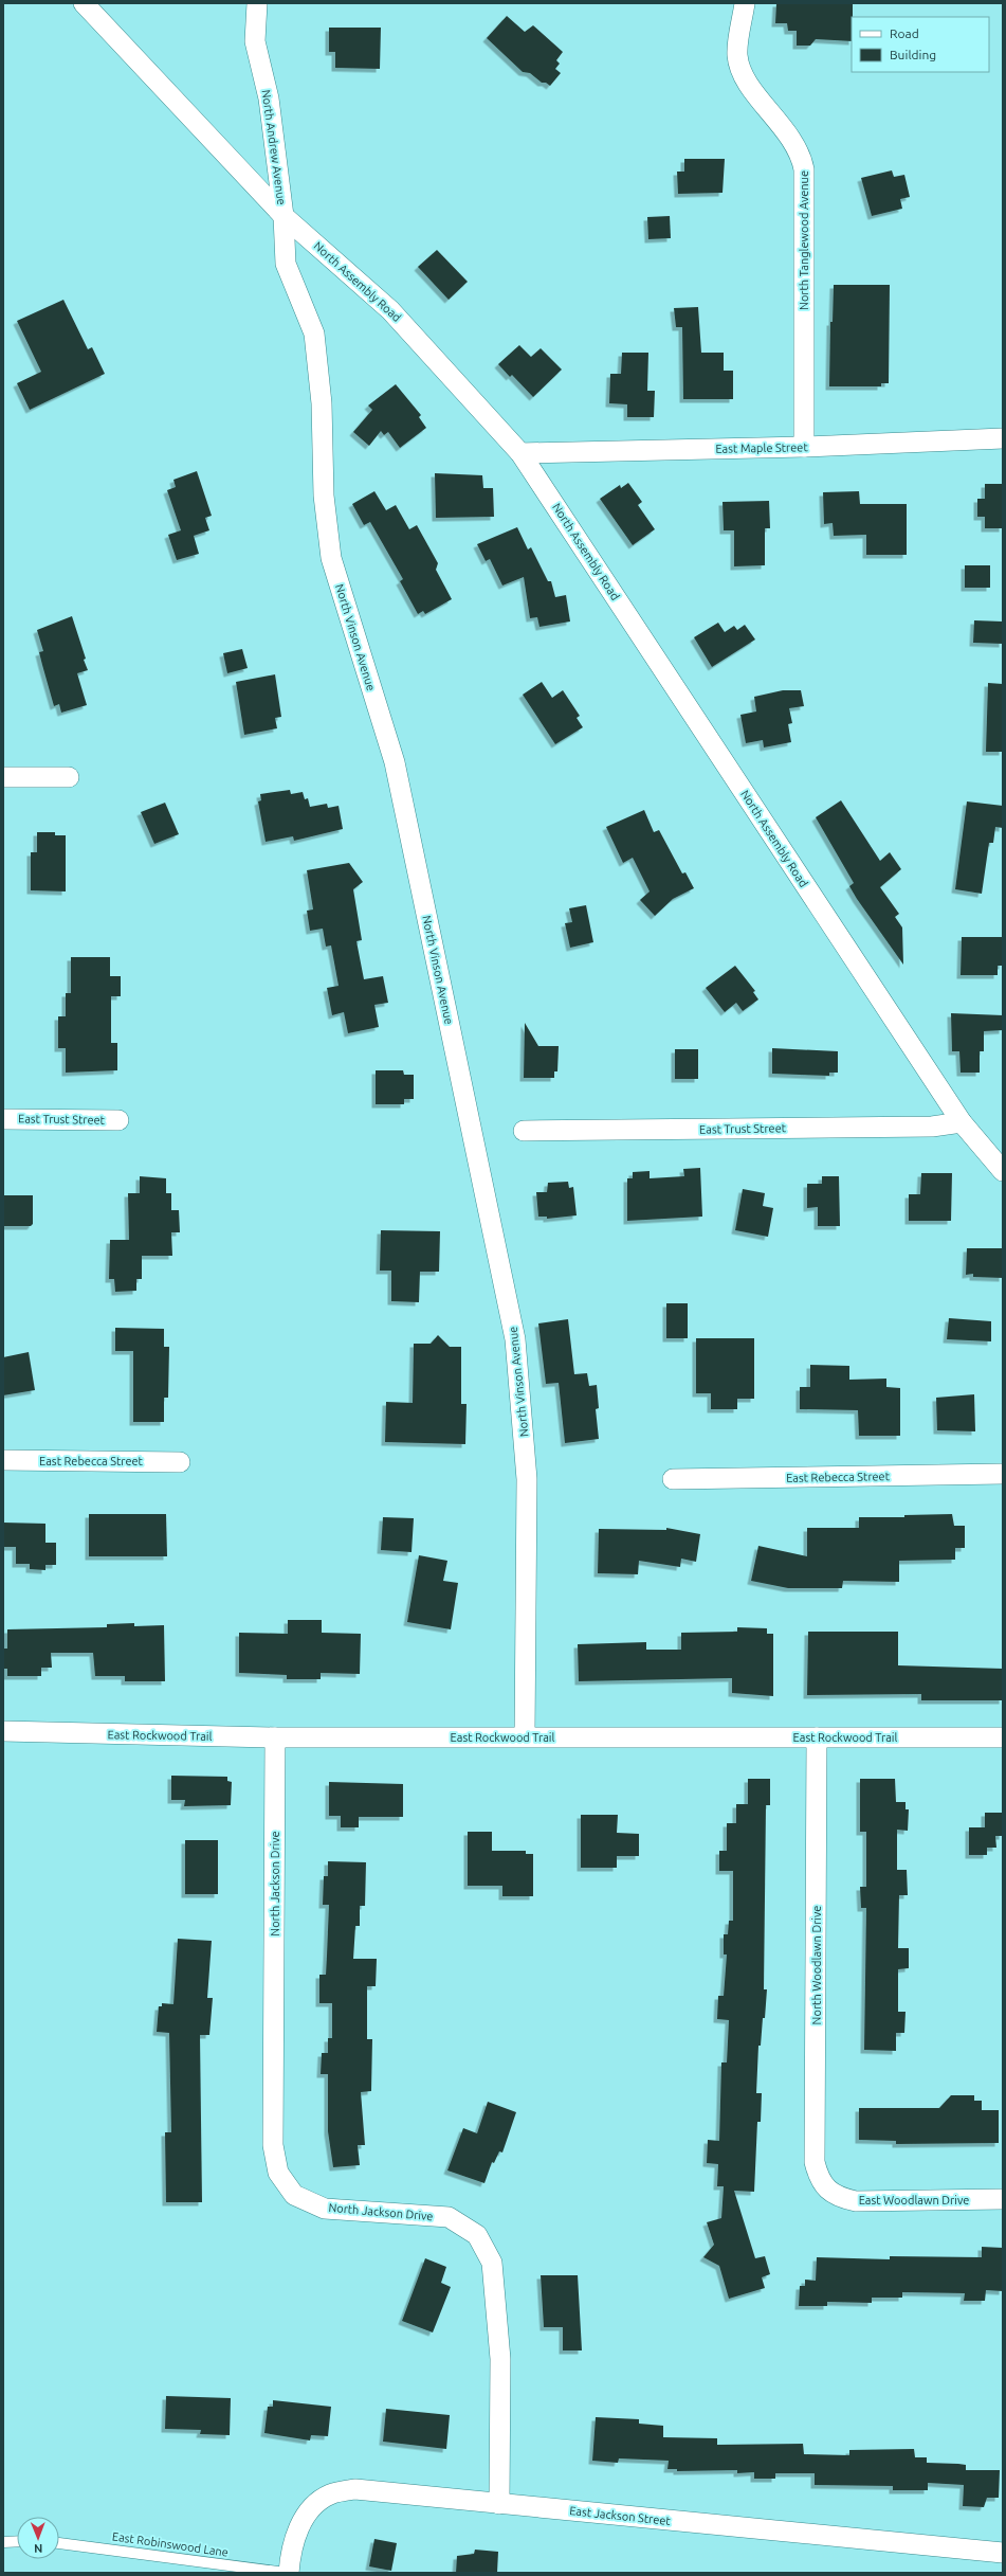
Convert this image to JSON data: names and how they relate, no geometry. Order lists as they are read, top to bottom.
{
  "streets": {
    "street": [
      "North Andrew Avenue",
      "North Tanglewood Avenue",
      "North Assembly Road",
      "East Maple Street",
      "North Vinson Avenue",
      "East Trust Street",
      "East Rebecca Street",
      "East Rockwood Trail",
      "North Jackson Drive",
      "North Woodlawn Drive",
      "East Woodlawn Drive",
      "East Jackson Street"
    ],
    "lane": ["East Robinswood Lane"]
  },
  "crossings": [
    ["North Andrew Avenue", "North Assembly Road"],
    ["North Andrew Avenue", "North Vinson Avenue"],
    ["North Tanglewood Avenue", "East Maple Street"],
    ["North Assembly Road", "East Maple Street"],
    ["North Assembly Road", "North Vinson Avenue"],
    ["North Assembly Road", "East Trust Street"],
    ["North Vinson Avenue", "East Rockwood Trail"],
    ["East Rockwood Trail", "North Jackson Drive"],
    ["East Rockwood Trail", "North Woodlawn Drive"],
    ["North Jackson Drive", "East Jackson Street"],
    ["North Woodlawn Drive", "East Woodlawn Drive"],
    ["East Jackson Street", "East Robinswood Lane"]
  ],
  "legend": ["Road", "Building"],
  "north": "bottom"
}
